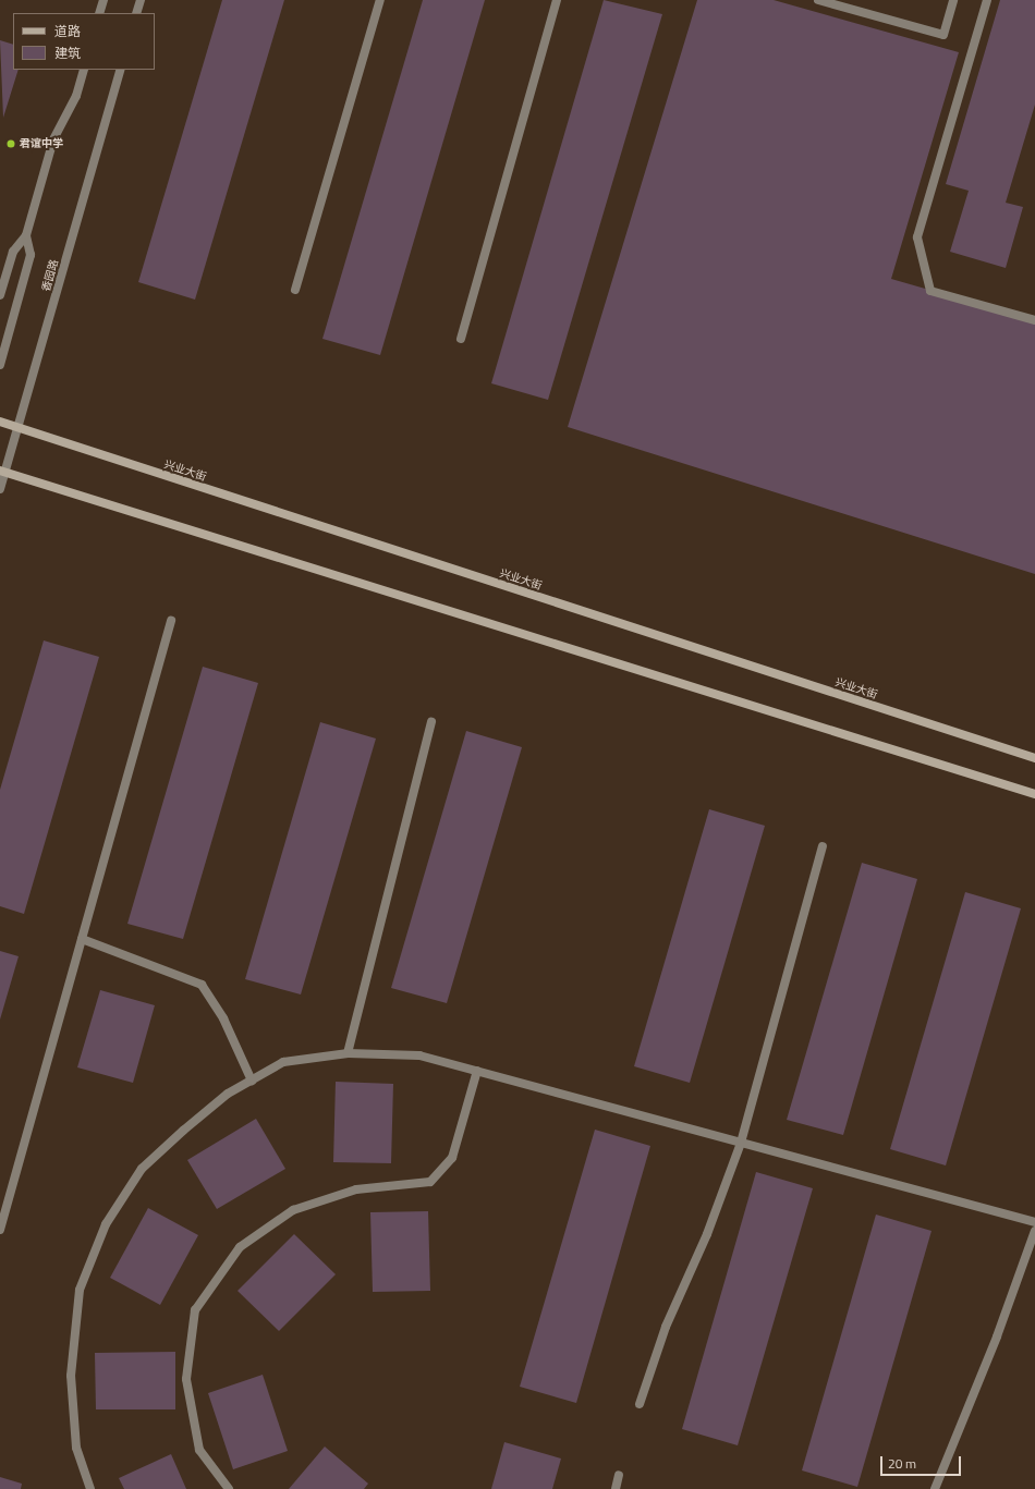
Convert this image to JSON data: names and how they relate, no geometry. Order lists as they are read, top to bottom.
{
  "streets": {
    "main road": ["兴业大街"],
    "street": ["香园路"]
  },
  "crossings": [
    ["香园路", "兴业大街"]
  ],
  "places": ["君谊中学"],
  "legend": ["道路", "建筑"],
  "scale_bar": "20 m"
}
